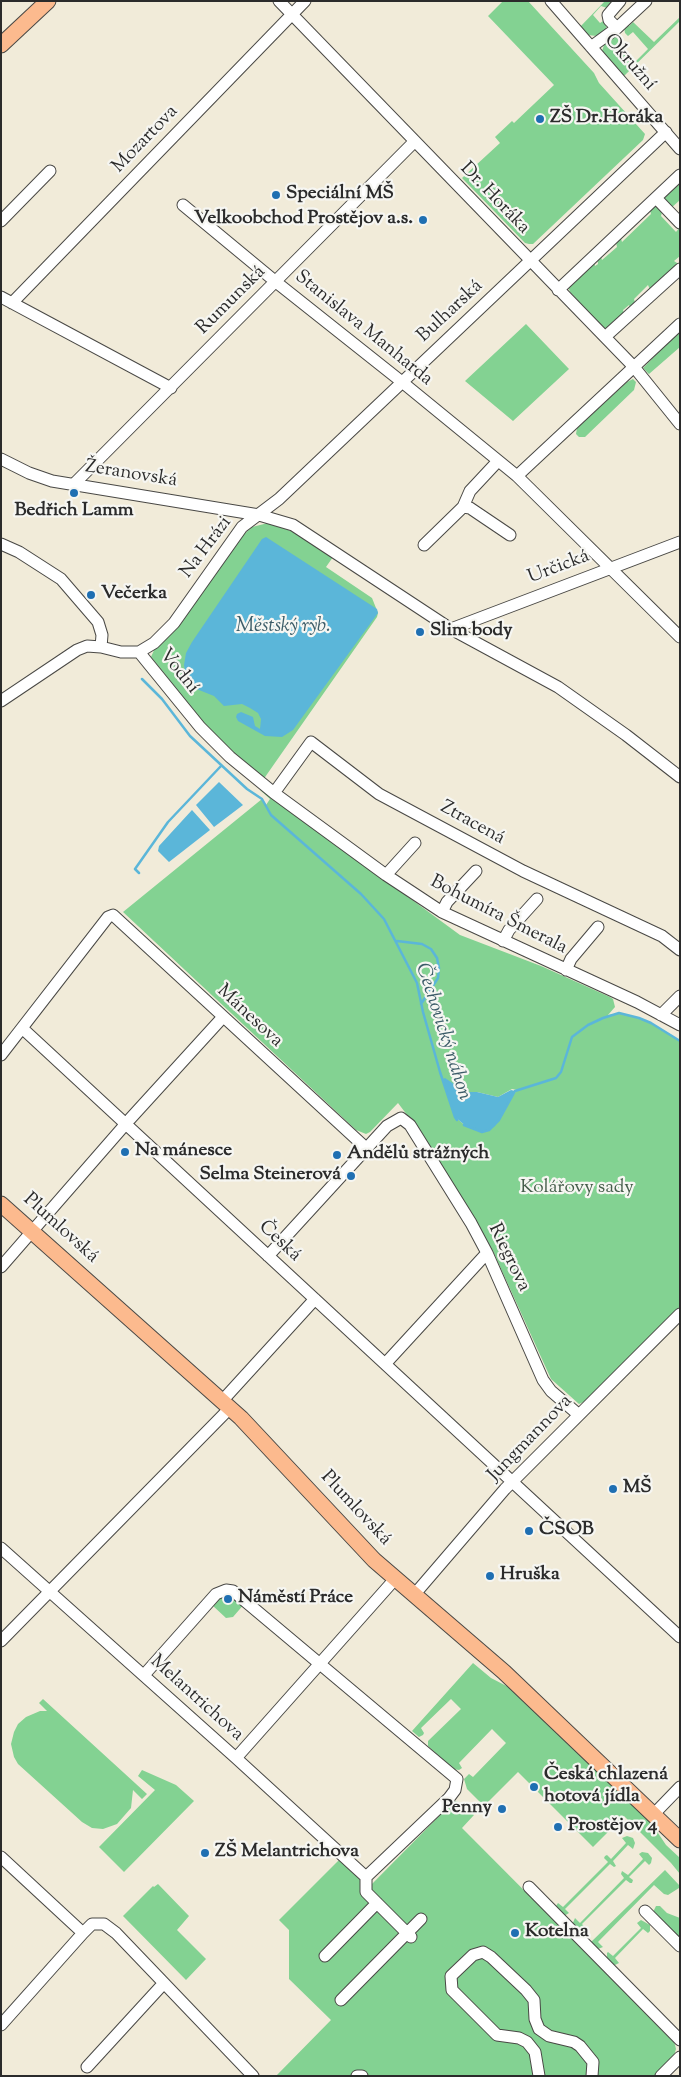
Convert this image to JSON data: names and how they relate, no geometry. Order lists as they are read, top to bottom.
{
  "streets": {
    "main road": ["Plumlovská"],
    "street": [
      "Okružní",
      "Mozartova",
      "Dr. Horáka",
      "Rumunská",
      "Bulharská",
      "Stanislava Manharda",
      "Žeranovská",
      "Na Hrázi",
      "Určická",
      "Vodní",
      "Ztracená",
      "Bohumíra Šmerala",
      "Mánesova",
      "Česká",
      "Riegrova",
      "Jungmannova",
      "Melantrichova"
    ]
  },
  "crossings": [
    ["Okružní", "Bulharská"],
    ["Mozartova", "Dr. Horáka"],
    ["Dr. Horáka", "Rumunská"],
    ["Dr. Horáka", "Bulharská"],
    ["Rumunská", "Stanislava Manharda"],
    ["Rumunská", "Žeranovská"],
    ["Bulharská", "Stanislava Manharda"],
    ["Bulharská", "Žeranovská"],
    ["Bulharská", "Na Hrázi"],
    ["Stanislava Manharda", "Určická"],
    ["Žeranovská", "Na Hrázi"],
    ["Na Hrázi", "Určická"],
    ["Na Hrázi", "Vodní"],
    ["Vodní", "Bohumíra Šmerala"],
    ["Ztracená", "Bohumíra Šmerala"],
    ["Mánesova", "Česká"],
    ["Mánesova", "Riegrova"],
    ["Plumlovská", "Jungmannova"],
    ["Česká", "Jungmannova"],
    ["Riegrova", "Jungmannova"]
  ],
  "water": ["Městský ryb.", "Čechovický náhon"],
  "parks": ["Kolářovy sady"],
  "places": [
    "ZŠ Dr.Horáka",
    "Speciální MŠ",
    "Velkoobchod Prostějov a.s.",
    "Bedřich Lamm",
    "Večerka",
    "Slim body",
    "Na mánesce",
    "Andělů strážných",
    "Selma Steinerová",
    "MŠ",
    "ČSOB",
    "Hruška",
    "Náměstí Práce",
    "Česká chlazená hotová jídla",
    "Penny",
    "Prostějov 4",
    "ZŠ Melantrichova",
    "Kotelna"
  ]
}
